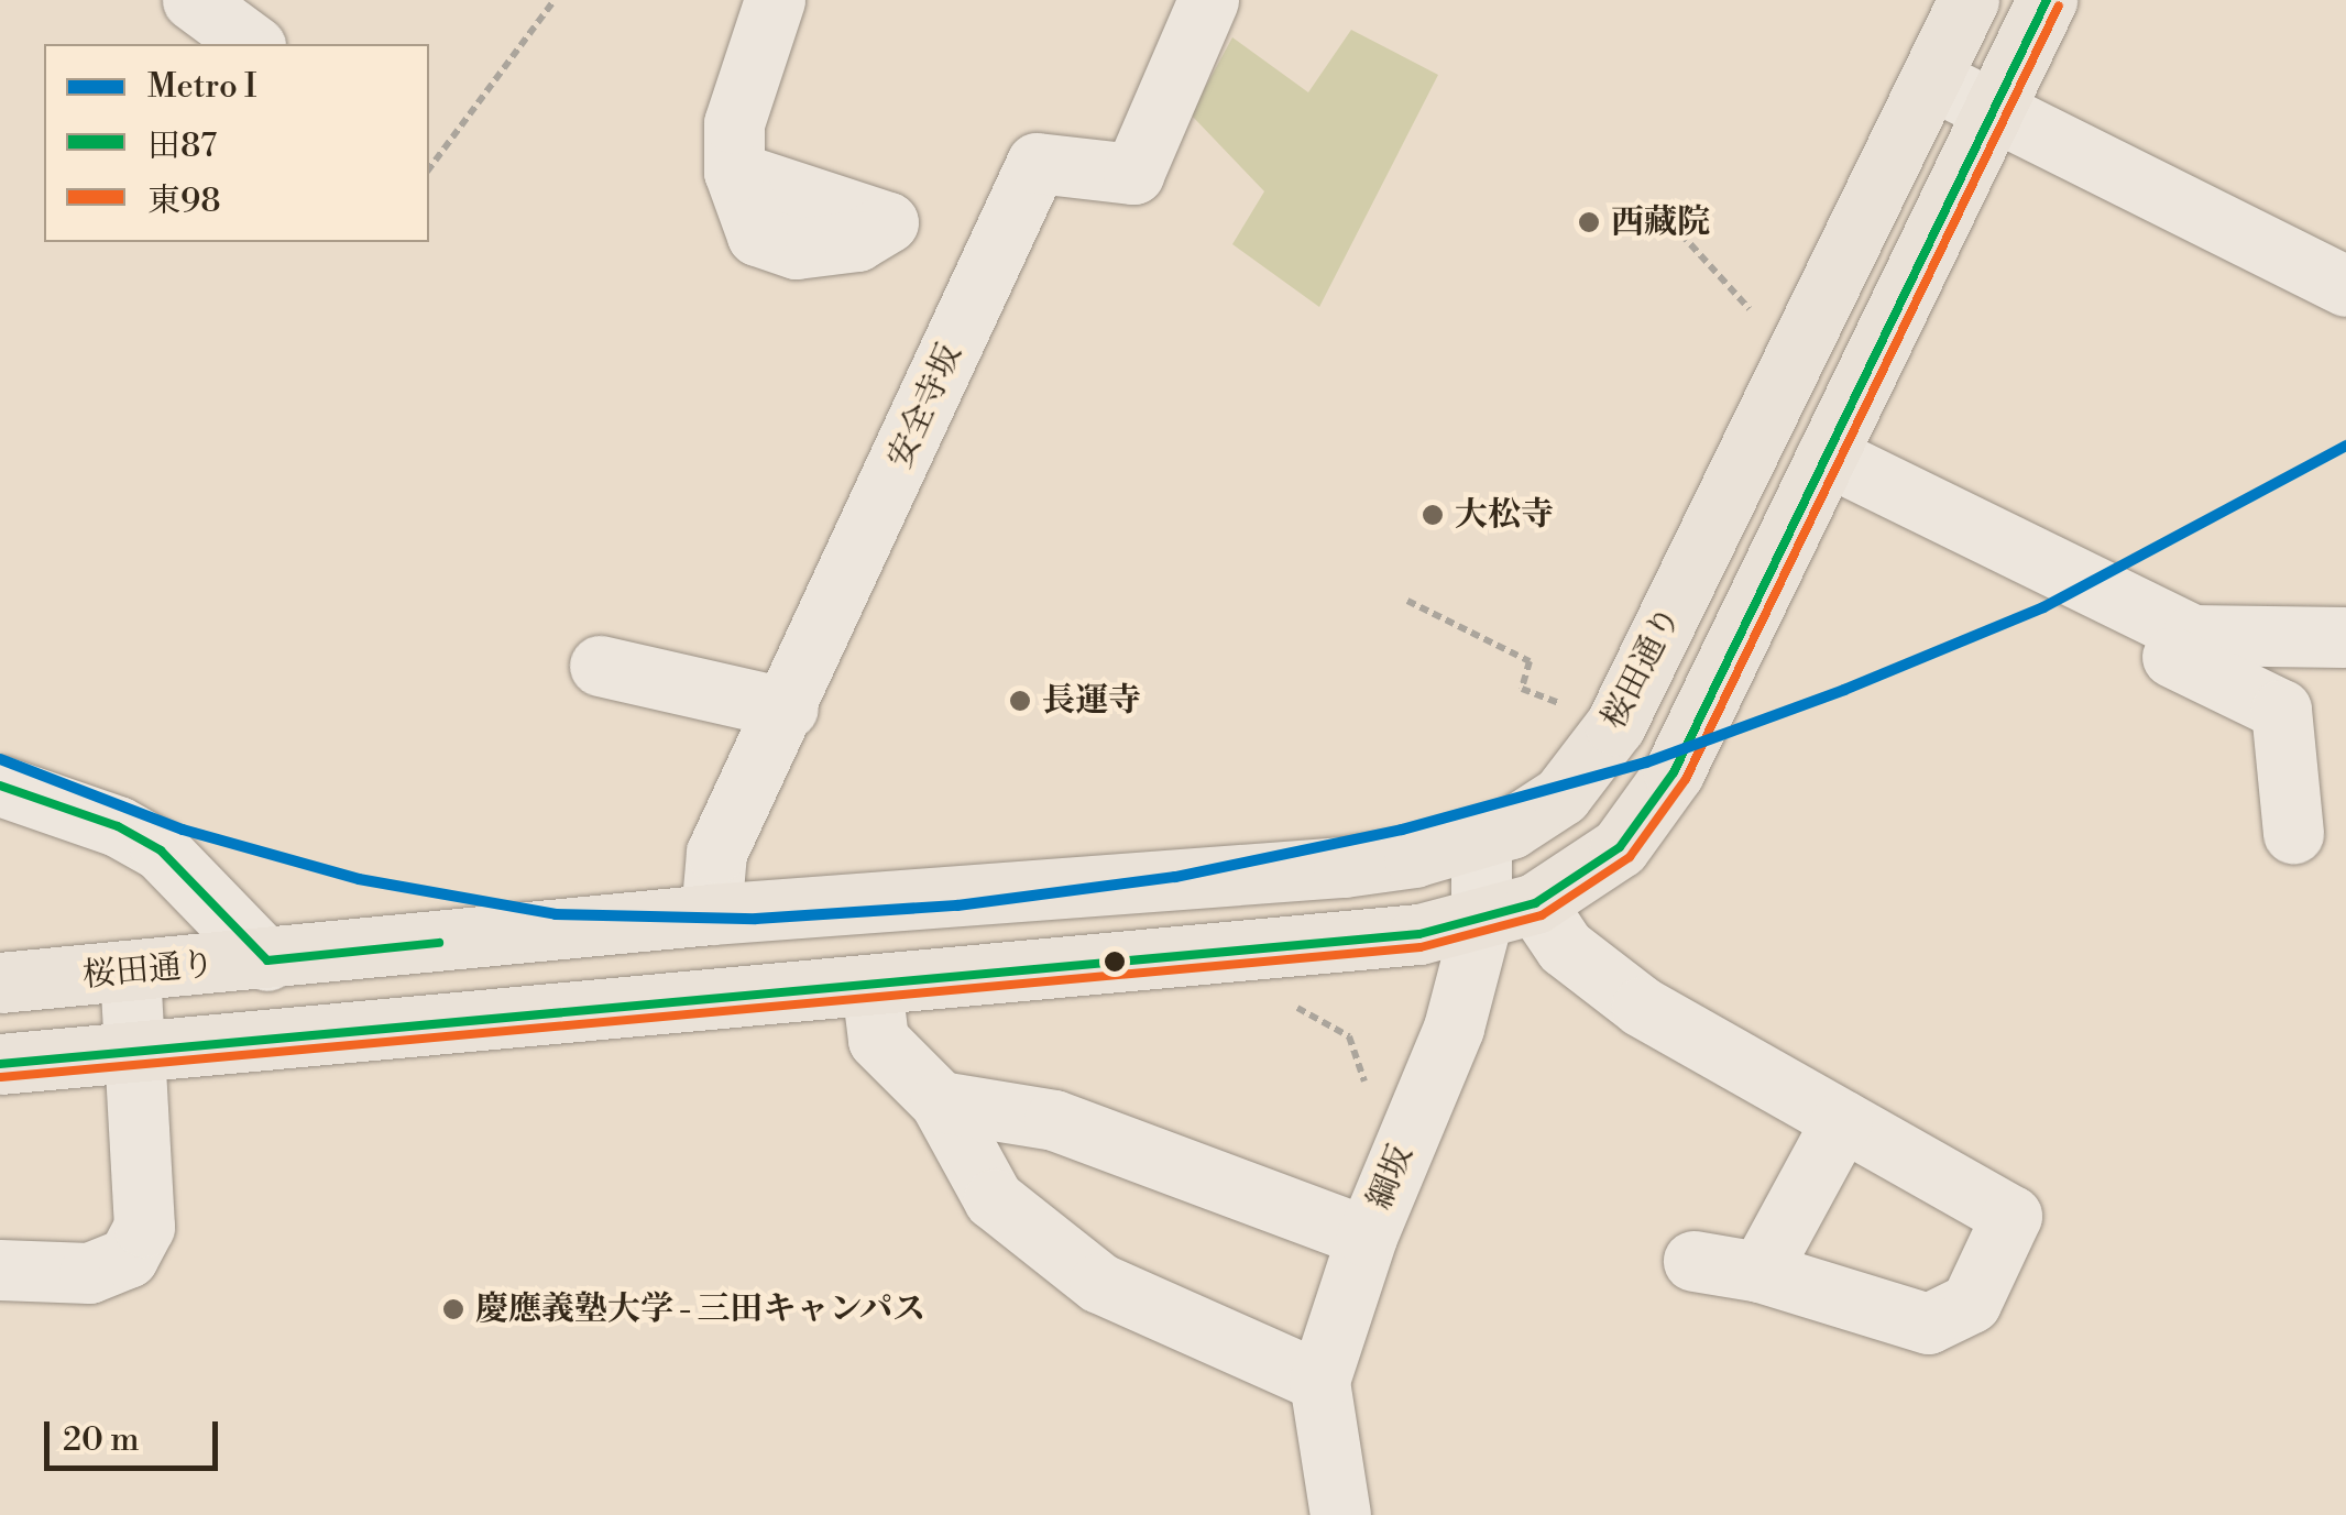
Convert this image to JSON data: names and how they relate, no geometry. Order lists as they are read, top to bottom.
{
  "streets": {
    "highway": ["桜田通り"],
    "street": ["安全寺坂", "綱坂"]
  },
  "crossings": [
    ["安全寺坂", "桜田通り"],
    ["桜田通り", "綱坂"]
  ],
  "places": [
    "西藏院",
    "大松寺",
    "長運寺",
    "慶應義塾大学 - 三田キャンパス"
  ],
  "lines": ["transit line 田87", "transit line 東98", "metro line I"],
  "legend": ["Metro I", "田87", "東98"],
  "scale_bar": "20 m"
}
